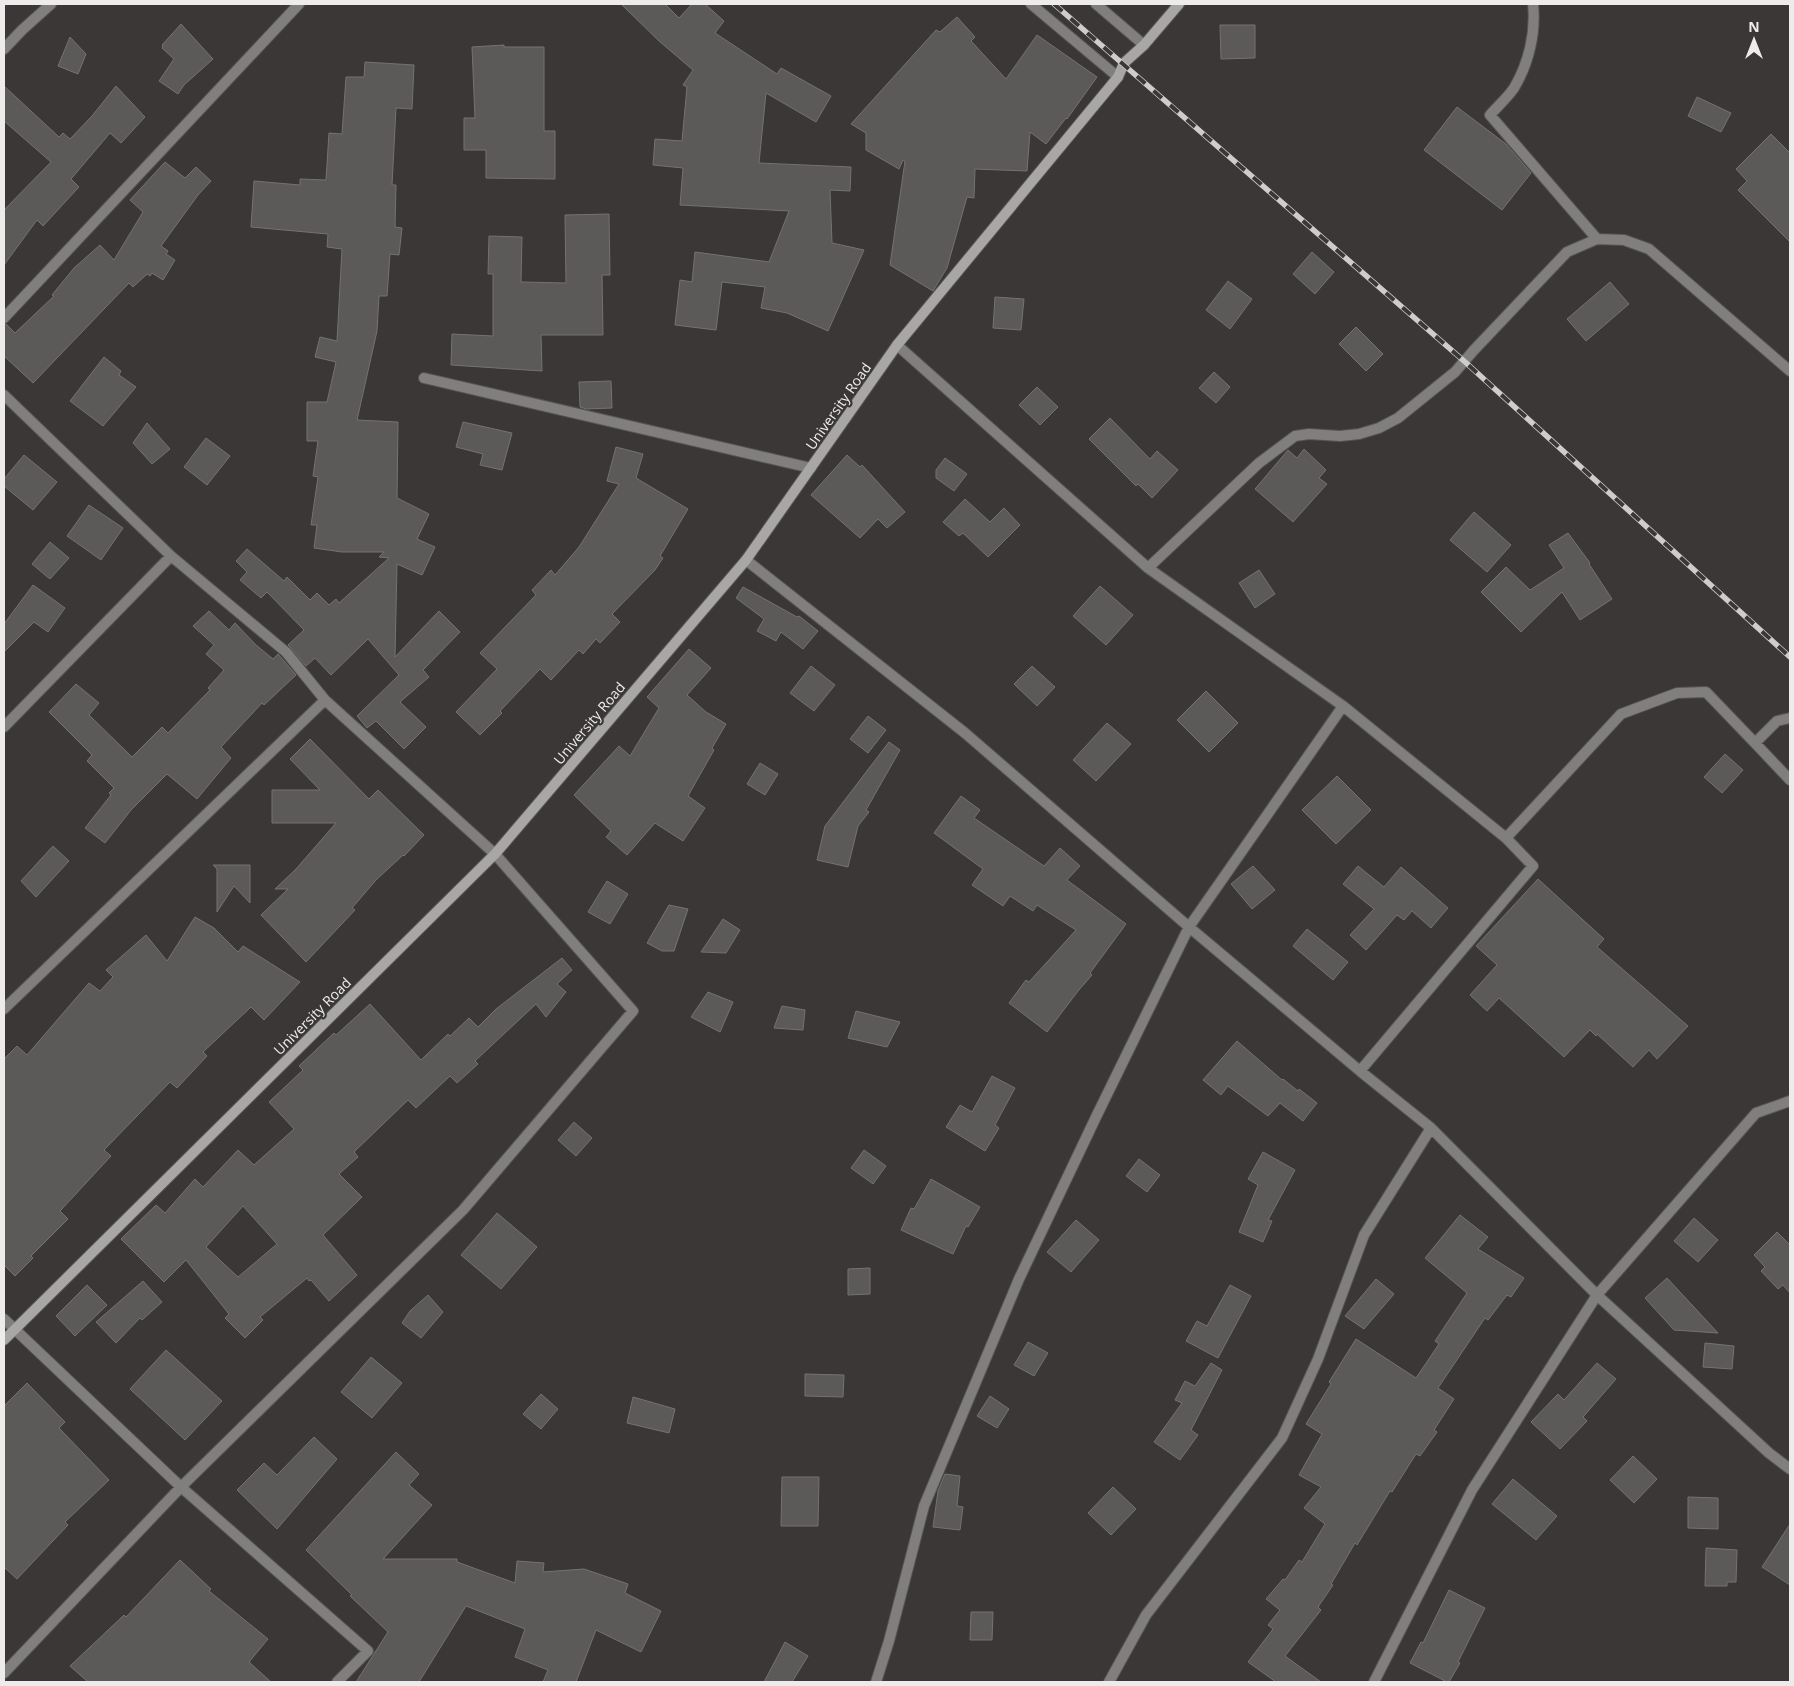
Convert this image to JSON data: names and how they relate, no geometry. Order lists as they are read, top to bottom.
{
  "streets": {
    "street": ["University Road"]
  },
  "north": "top"
}
